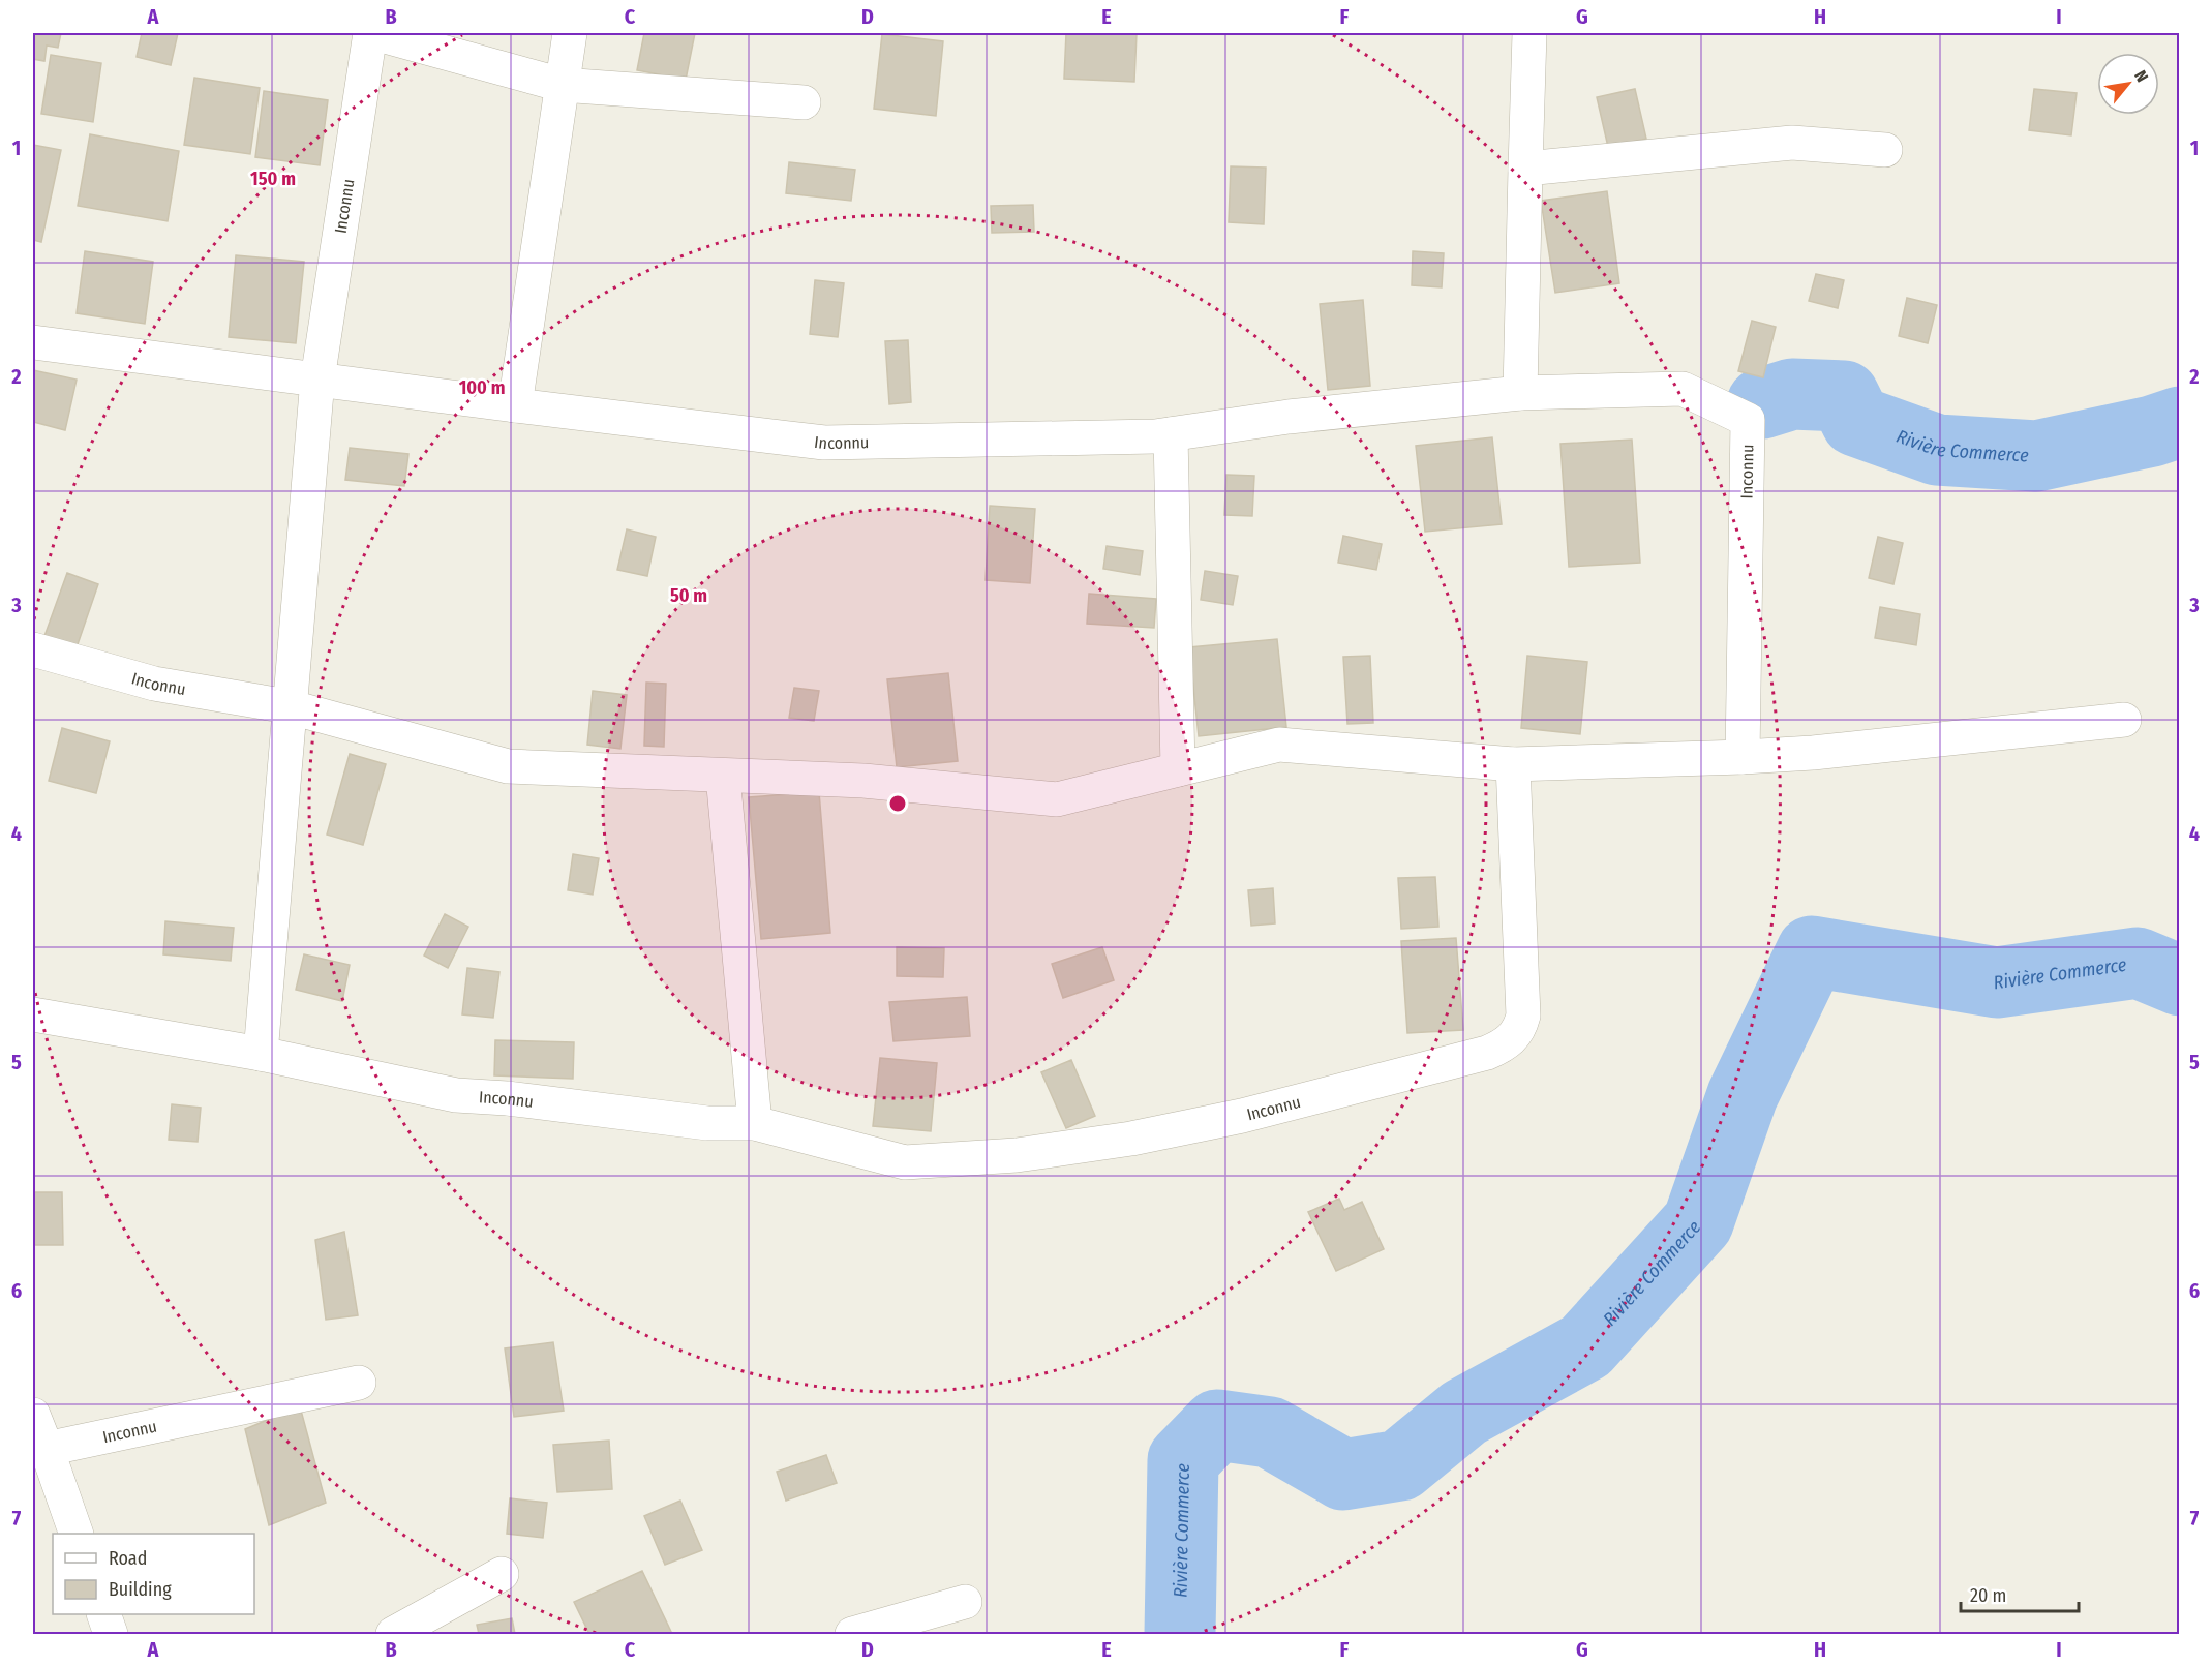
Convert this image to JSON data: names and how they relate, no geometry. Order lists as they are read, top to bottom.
{
  "streets": {
    "street": ["Inconnu"]
  },
  "water": ["Rivière Commerce"],
  "legend": ["Road", "Building"],
  "scale_bar": "20 m",
  "north": "top right",
  "grid": {
    "columns": [
      "A",
      "B",
      "C",
      "D",
      "E",
      "F",
      "G",
      "H",
      "I"
    ],
    "rows": [
      "1",
      "2",
      "3",
      "4",
      "5",
      "6",
      "7"
    ]
  },
  "rings": ["150 m", "100 m", "50 m"]
}
